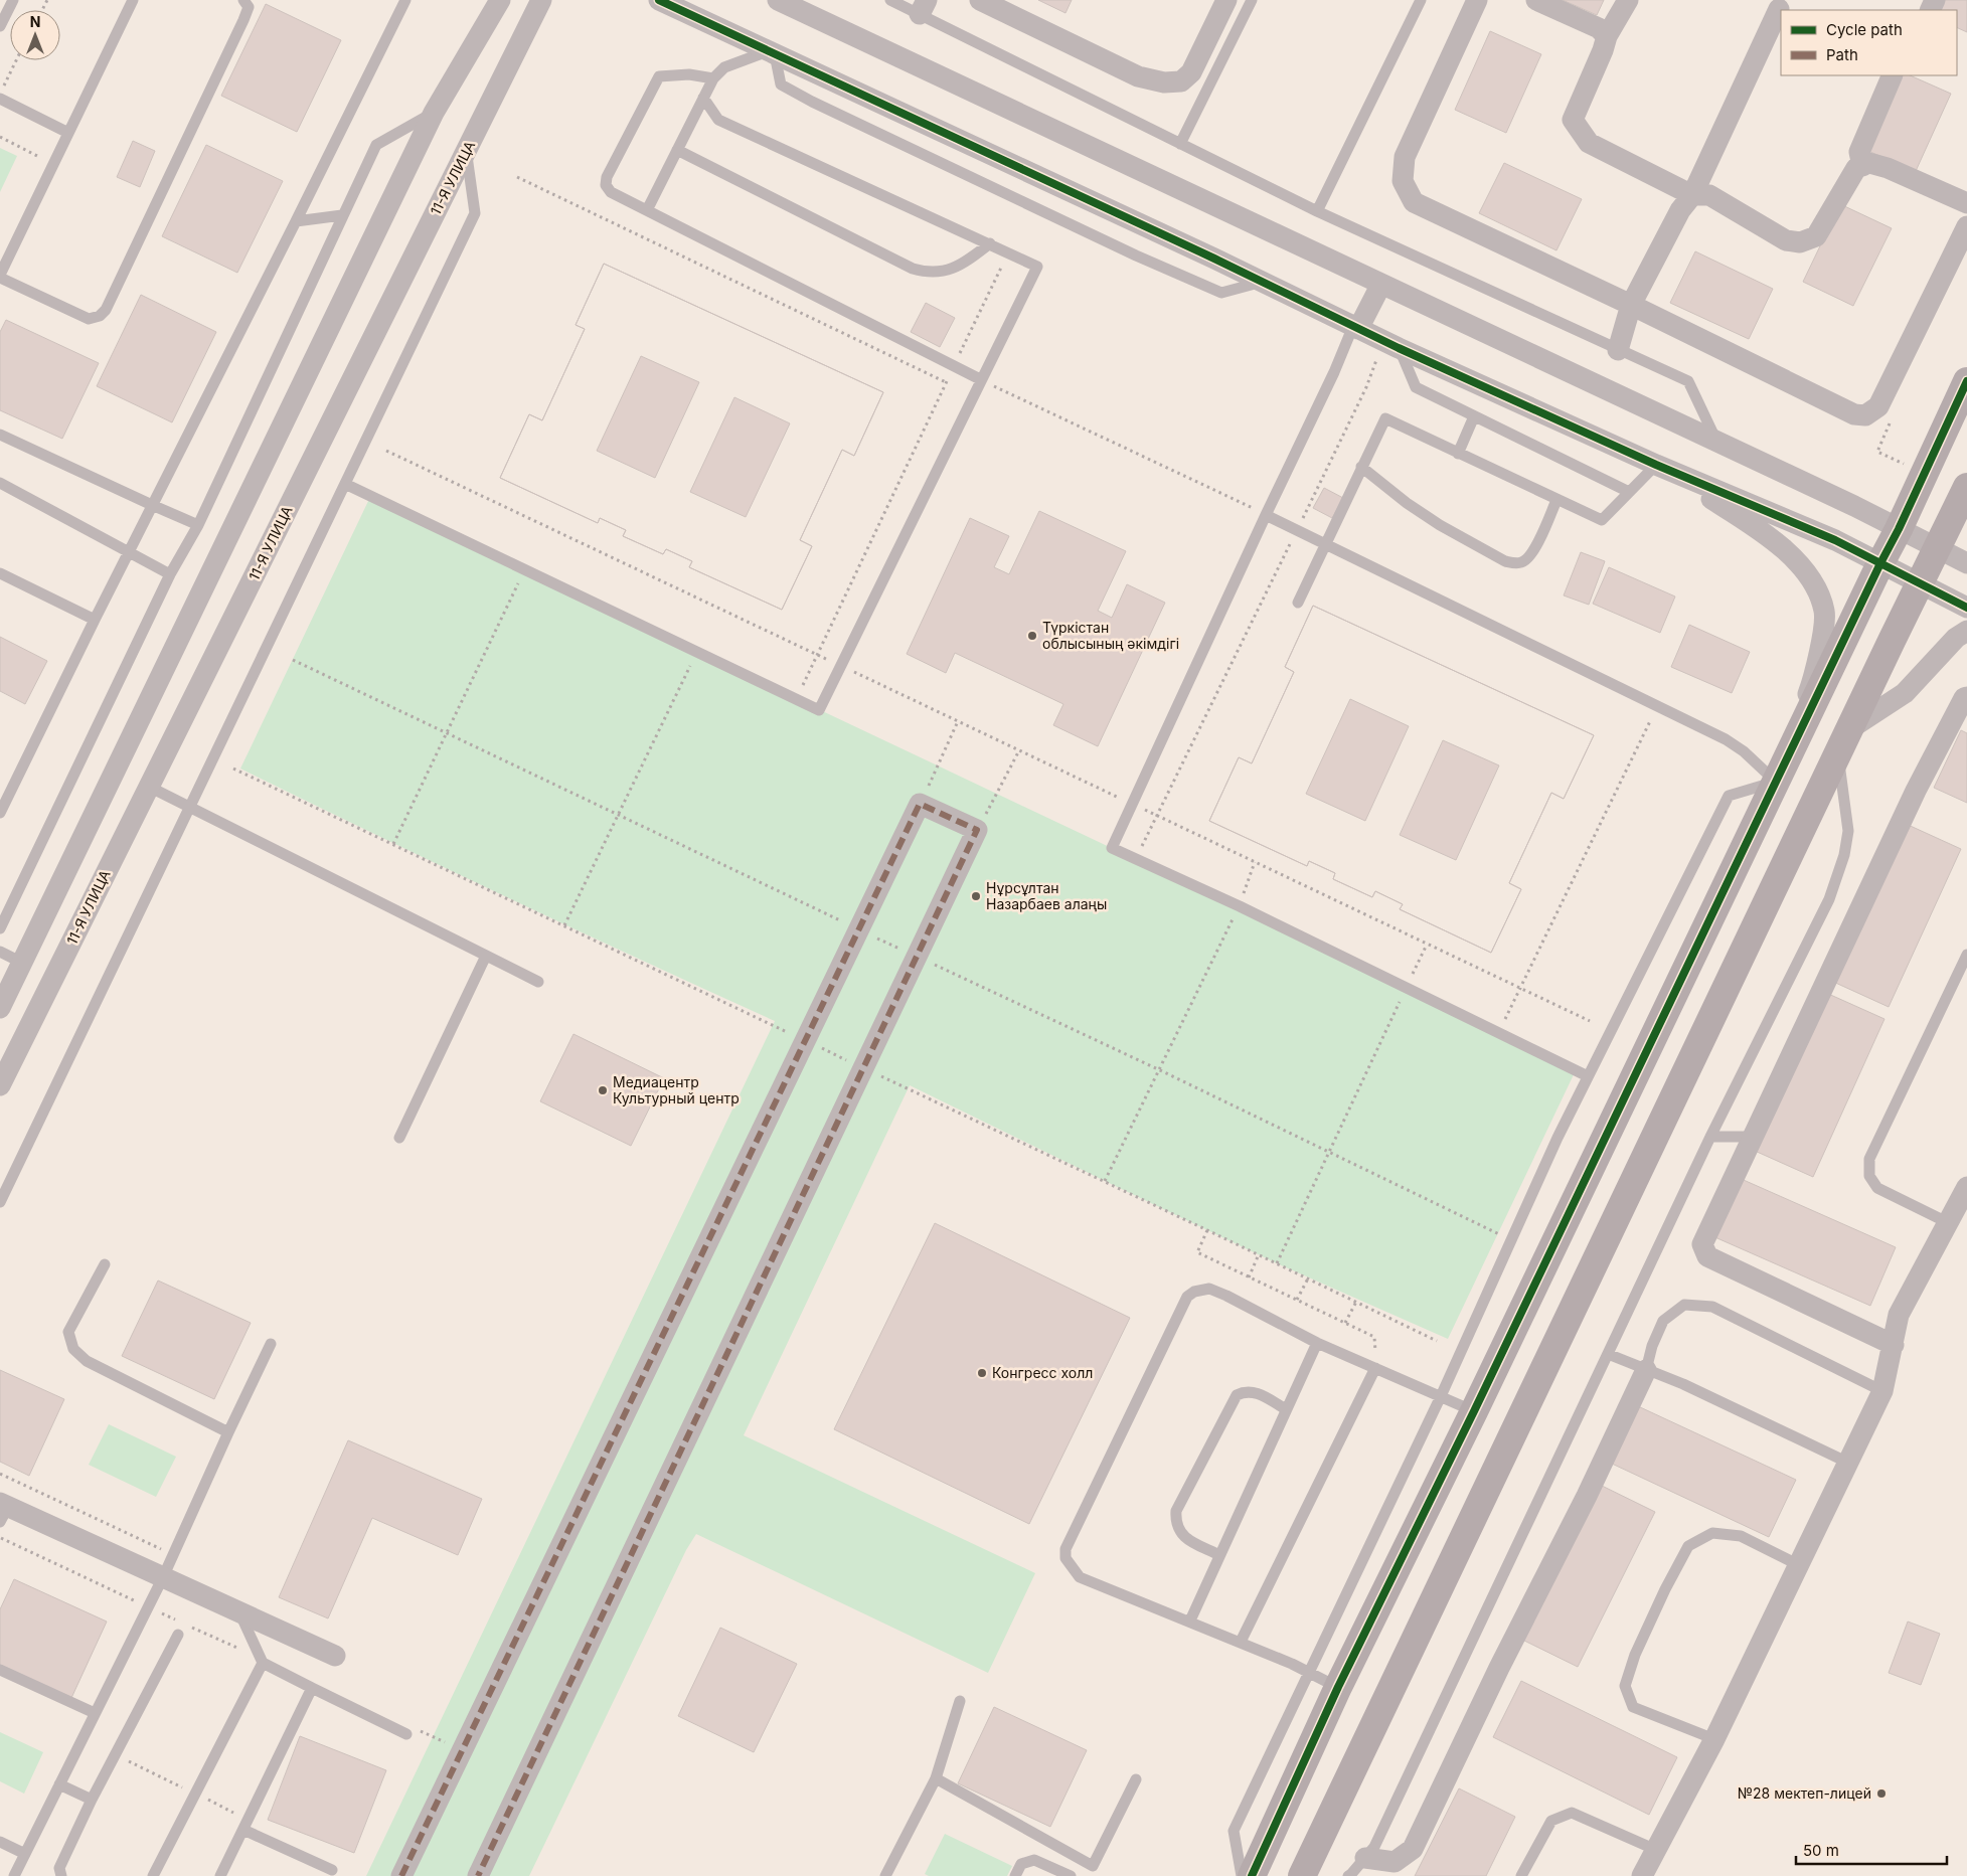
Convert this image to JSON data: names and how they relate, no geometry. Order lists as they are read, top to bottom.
{
  "streets": {
    "street": ["11-Я УЛИЦА"]
  },
  "places": [
    "Түркістан облысының әкімдігі",
    "Нұрсұлтан Назарбаев алаңы",
    "Медиацентр Культурный центр",
    "Конгресс холл",
    "№28 мектеп-лицей"
  ],
  "legend": ["Cycle path", "Path"],
  "scale_bar": "50 m",
  "north": "top"
}
